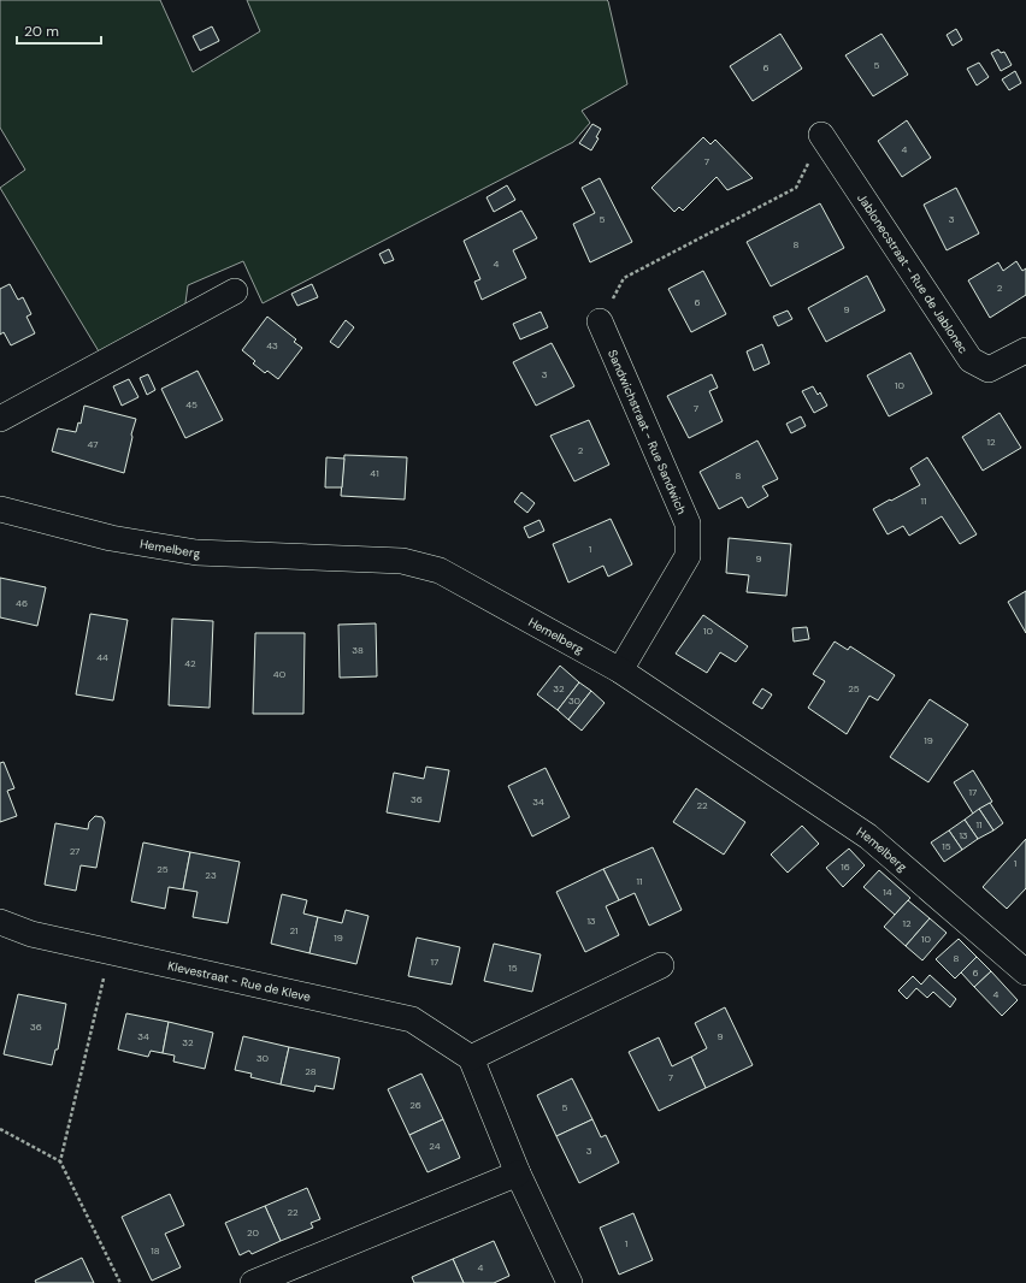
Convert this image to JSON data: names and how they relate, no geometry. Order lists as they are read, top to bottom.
{
  "streets": {
    "street": [
      "Jablonecstraat - Rue de Jablonec",
      "Sandwichstraat - Rue Sandwich",
      "Hemelberg",
      "Klevestraat - Rue de Kleve"
    ]
  },
  "crossings": [
    ["Sandwichstraat - Rue Sandwich", "Hemelberg"]
  ],
  "house_numbers": [
    "5",
    "6",
    "4",
    "7",
    "5",
    "3",
    "8",
    "4",
    "2",
    "6",
    "9",
    "43",
    "3",
    "10",
    "45",
    "7",
    "12",
    "47",
    "2",
    "41",
    "8",
    "11",
    "1",
    "9",
    "46",
    "10",
    "38",
    "44",
    "42",
    "40",
    "32",
    "25",
    "30",
    "19",
    "17",
    "36",
    "34",
    "22",
    "11",
    "13",
    "15",
    "27",
    "1",
    "16",
    "25",
    "23",
    "11",
    "14",
    "13",
    "12",
    "21",
    "19",
    "10",
    "8",
    "17",
    "15",
    "6",
    "4",
    "36",
    "34",
    "9",
    "32",
    "30",
    "28",
    "7",
    "26",
    "5",
    "24",
    "3",
    "22",
    "20",
    "1",
    "18",
    "4"
  ],
  "scale_bar": "20 m"
}
